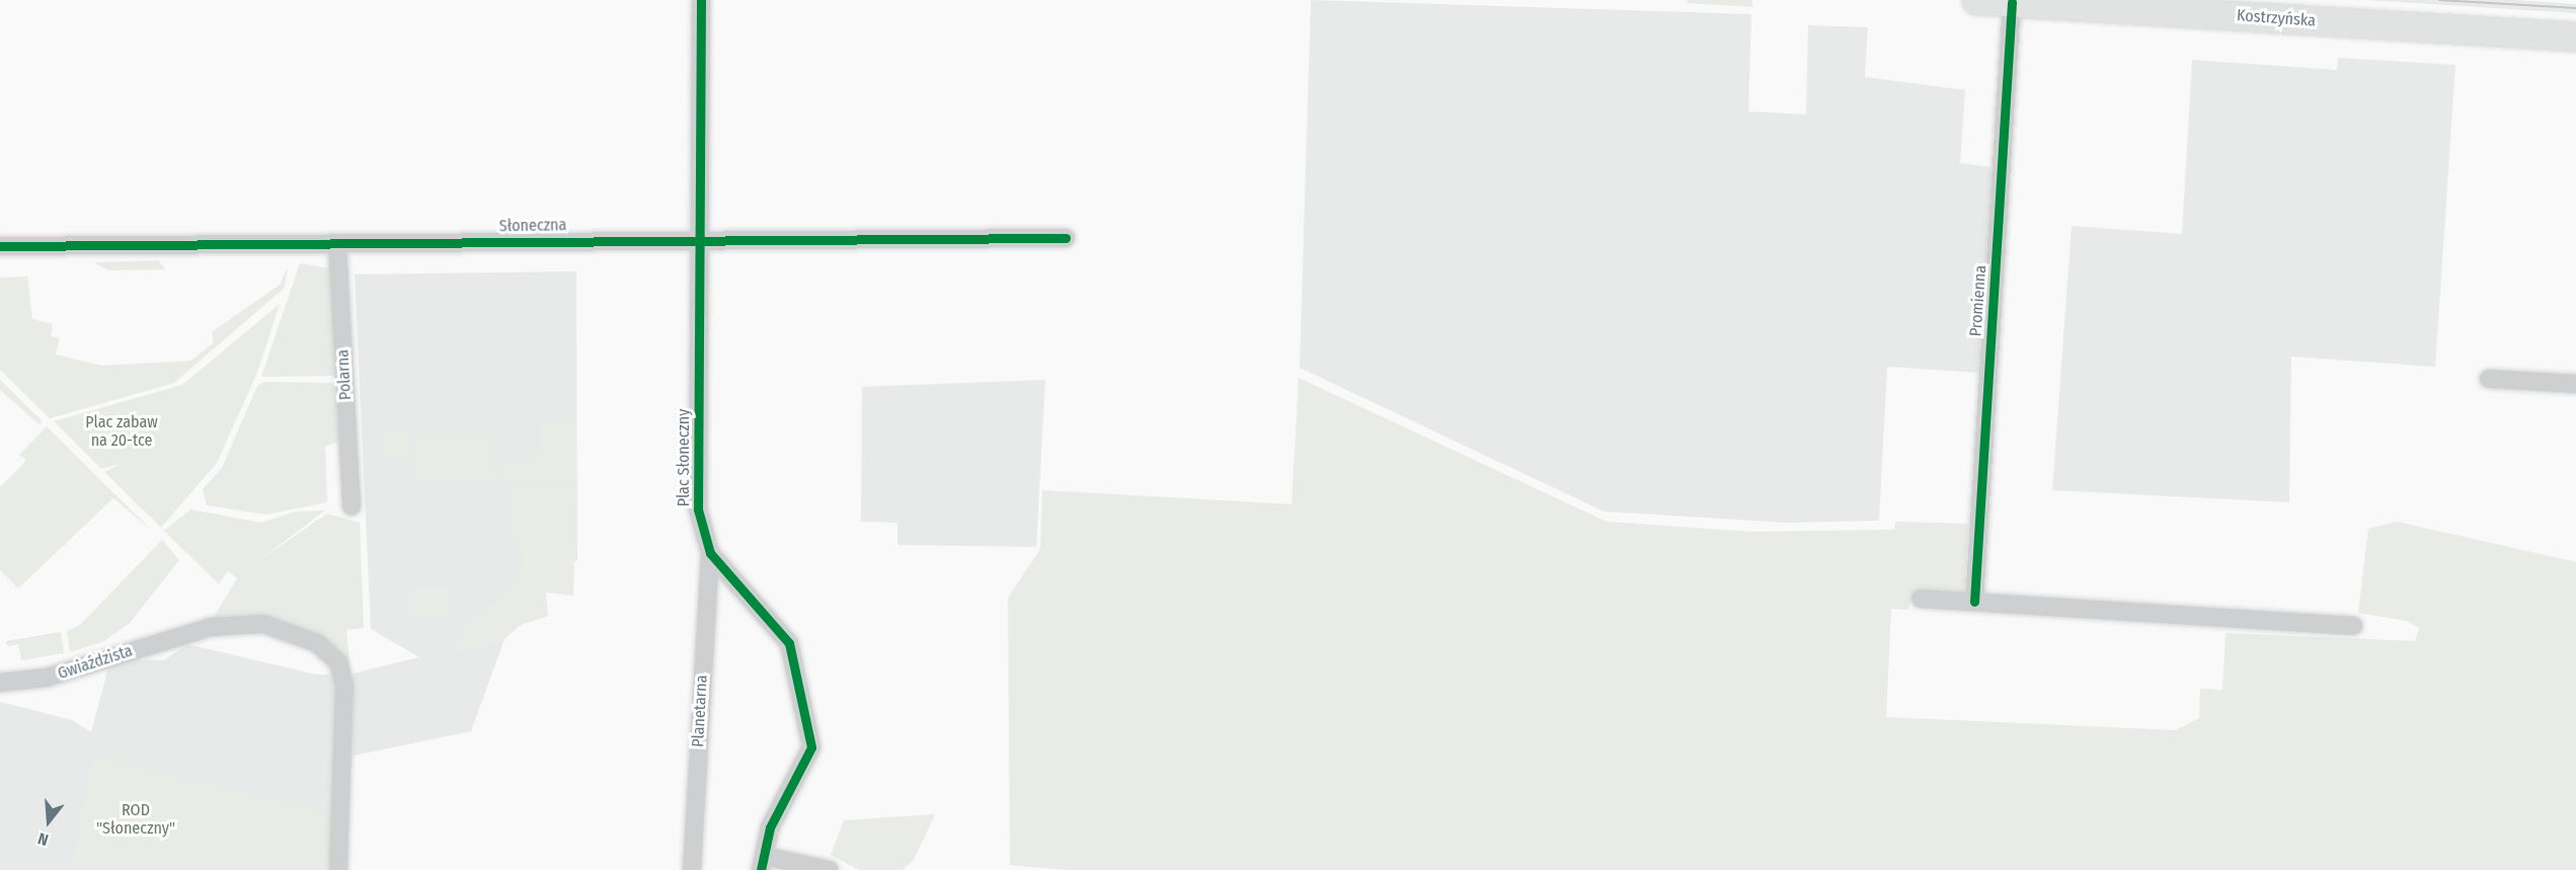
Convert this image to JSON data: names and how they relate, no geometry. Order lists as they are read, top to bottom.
{
  "streets": {
    "main road": ["Kostrzyńska"],
    "street": [
      "Słoneczna",
      "Promienna",
      "Polarna",
      "Plac Słoneczny",
      "Gwiaździsta",
      "Planetarna"
    ]
  },
  "crossings": [
    ["Kostrzyńska", "Promienna"],
    ["Słoneczna", "Polarna"],
    ["Słoneczna", "Plac Słoneczny"],
    ["Plac Słoneczny", "Planetarna"]
  ],
  "parks": ["Plac zabaw na 20-tce", "ROD \"Słoneczny\""],
  "north": "bottom"
}
